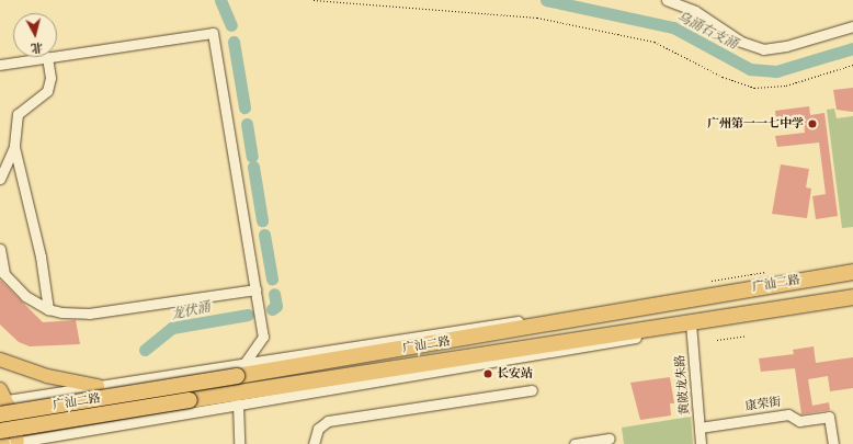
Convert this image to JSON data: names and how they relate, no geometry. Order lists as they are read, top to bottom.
{
  "streets": {
    "highway": ["广汕二路"],
    "street": ["黄陂龙朱路", "康荣街"]
  },
  "crossings": [
    ["广汕二路", "黄陂龙朱路"],
    ["黄陂龙朱路", "康荣街"]
  ],
  "water": ["乌涌右支涌", "龙伏涌"],
  "places": ["广州第一一七中学", "长安站"],
  "north": "bottom"
}
